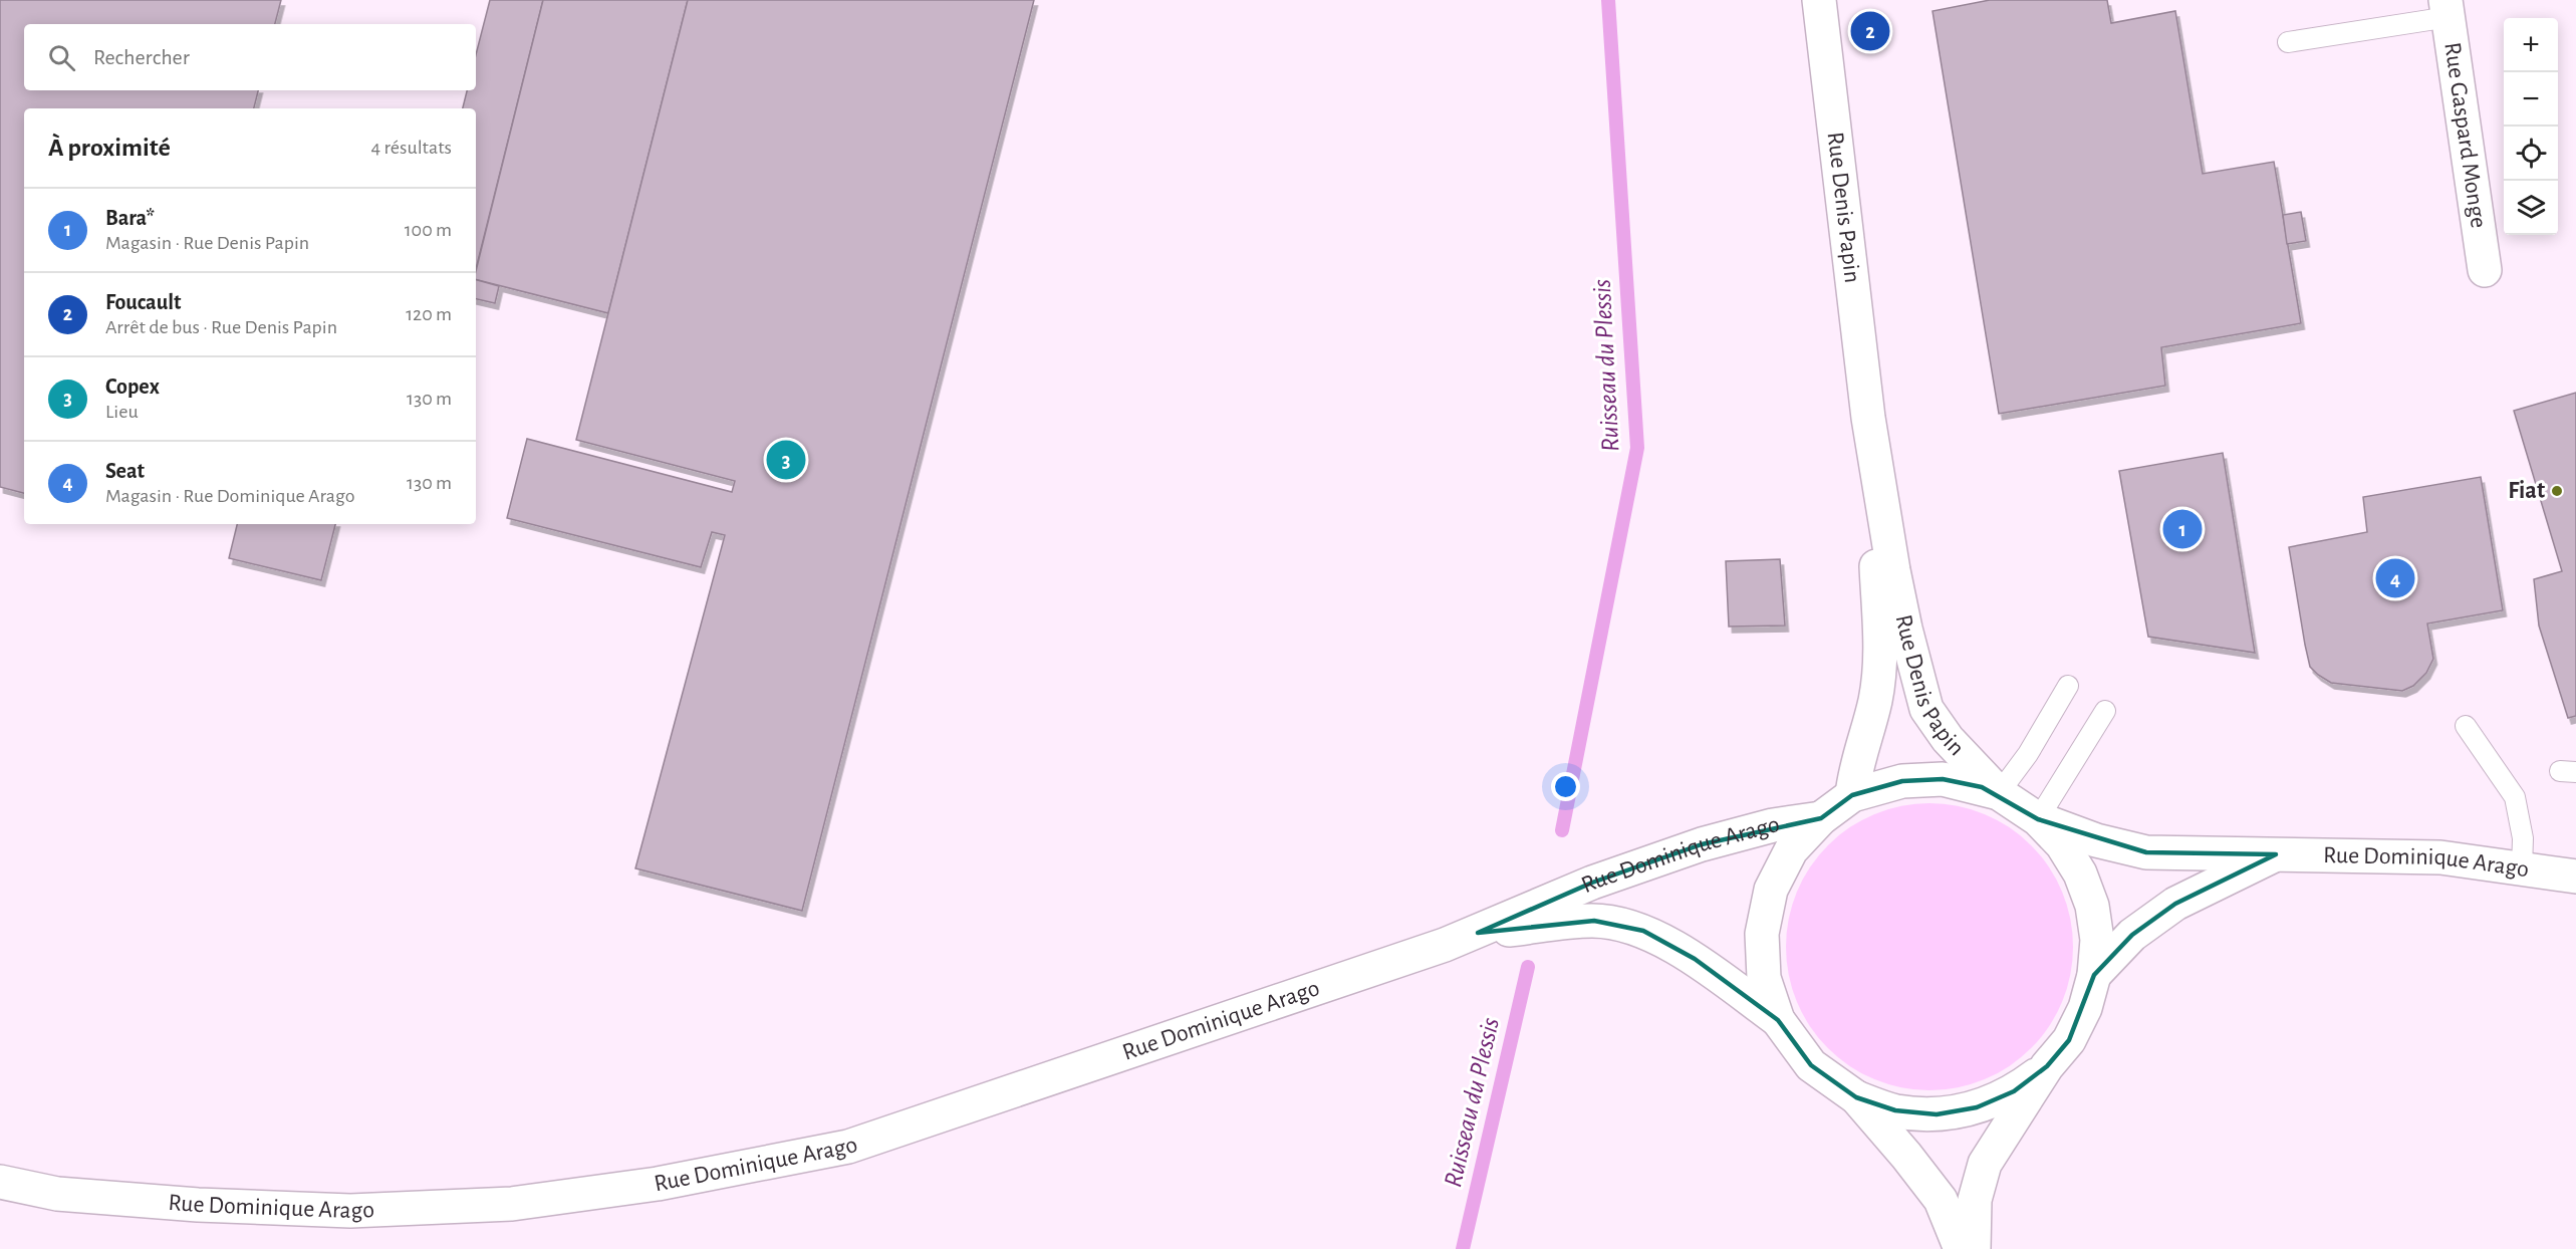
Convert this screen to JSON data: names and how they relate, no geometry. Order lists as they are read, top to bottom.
{
  "streets": {
    "main road": ["Rue Gaspard Monge", "Rue Denis Papin", "Rue Dominique Arago"]
  },
  "water": ["Ruisseau du Plessis"],
  "places": ["Fiat"],
  "page": {
    "pins": [
      "2",
      "3",
      "1",
      "4"
    ],
    "map_buttons": ["+", "−"],
    "search": "Rechercher",
    "heading": ["À proximité", "4 résultats"],
    "list": [
      {
        "mark": "1",
        "name": "Bara*",
        "note": "Magasin · Rue Denis Papin",
        "value": "100 m"
      },
      {
        "mark": "2",
        "name": "Foucault",
        "note": "Arrêt de bus · Rue Denis Papin",
        "value": "120 m"
      },
      {
        "mark": "3",
        "name": "Copex",
        "note": "Lieu",
        "value": "130 m"
      },
      {
        "mark": "4",
        "name": "Seat",
        "note": "Magasin · Rue Dominique Arago",
        "value": "130 m"
      }
    ]
  }
}
